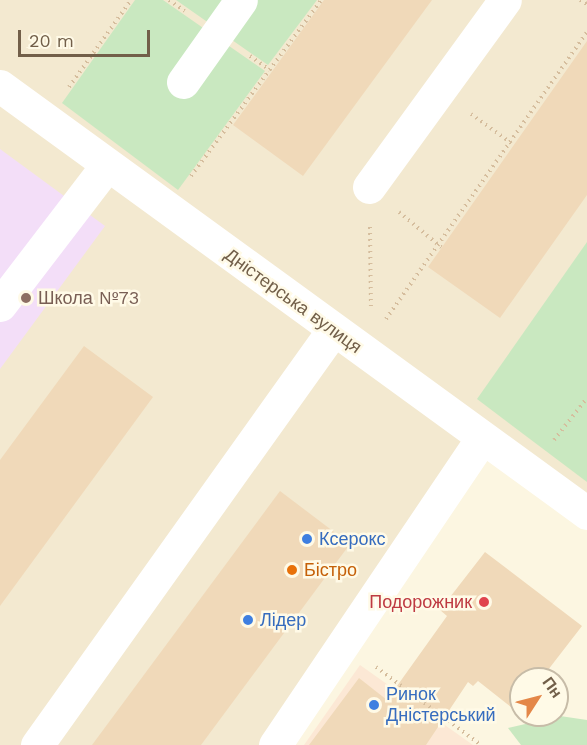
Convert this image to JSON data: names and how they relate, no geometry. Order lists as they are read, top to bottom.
{
  "streets": {
    "street": ["Дністерська вулиця"]
  },
  "places": [
    "Школа №73",
    "Ксерокс",
    "Бістро",
    "Подорожник",
    "Лідер",
    "Ринок Дністерський"
  ],
  "scale_bar": "20 m",
  "north": "top right"
}
